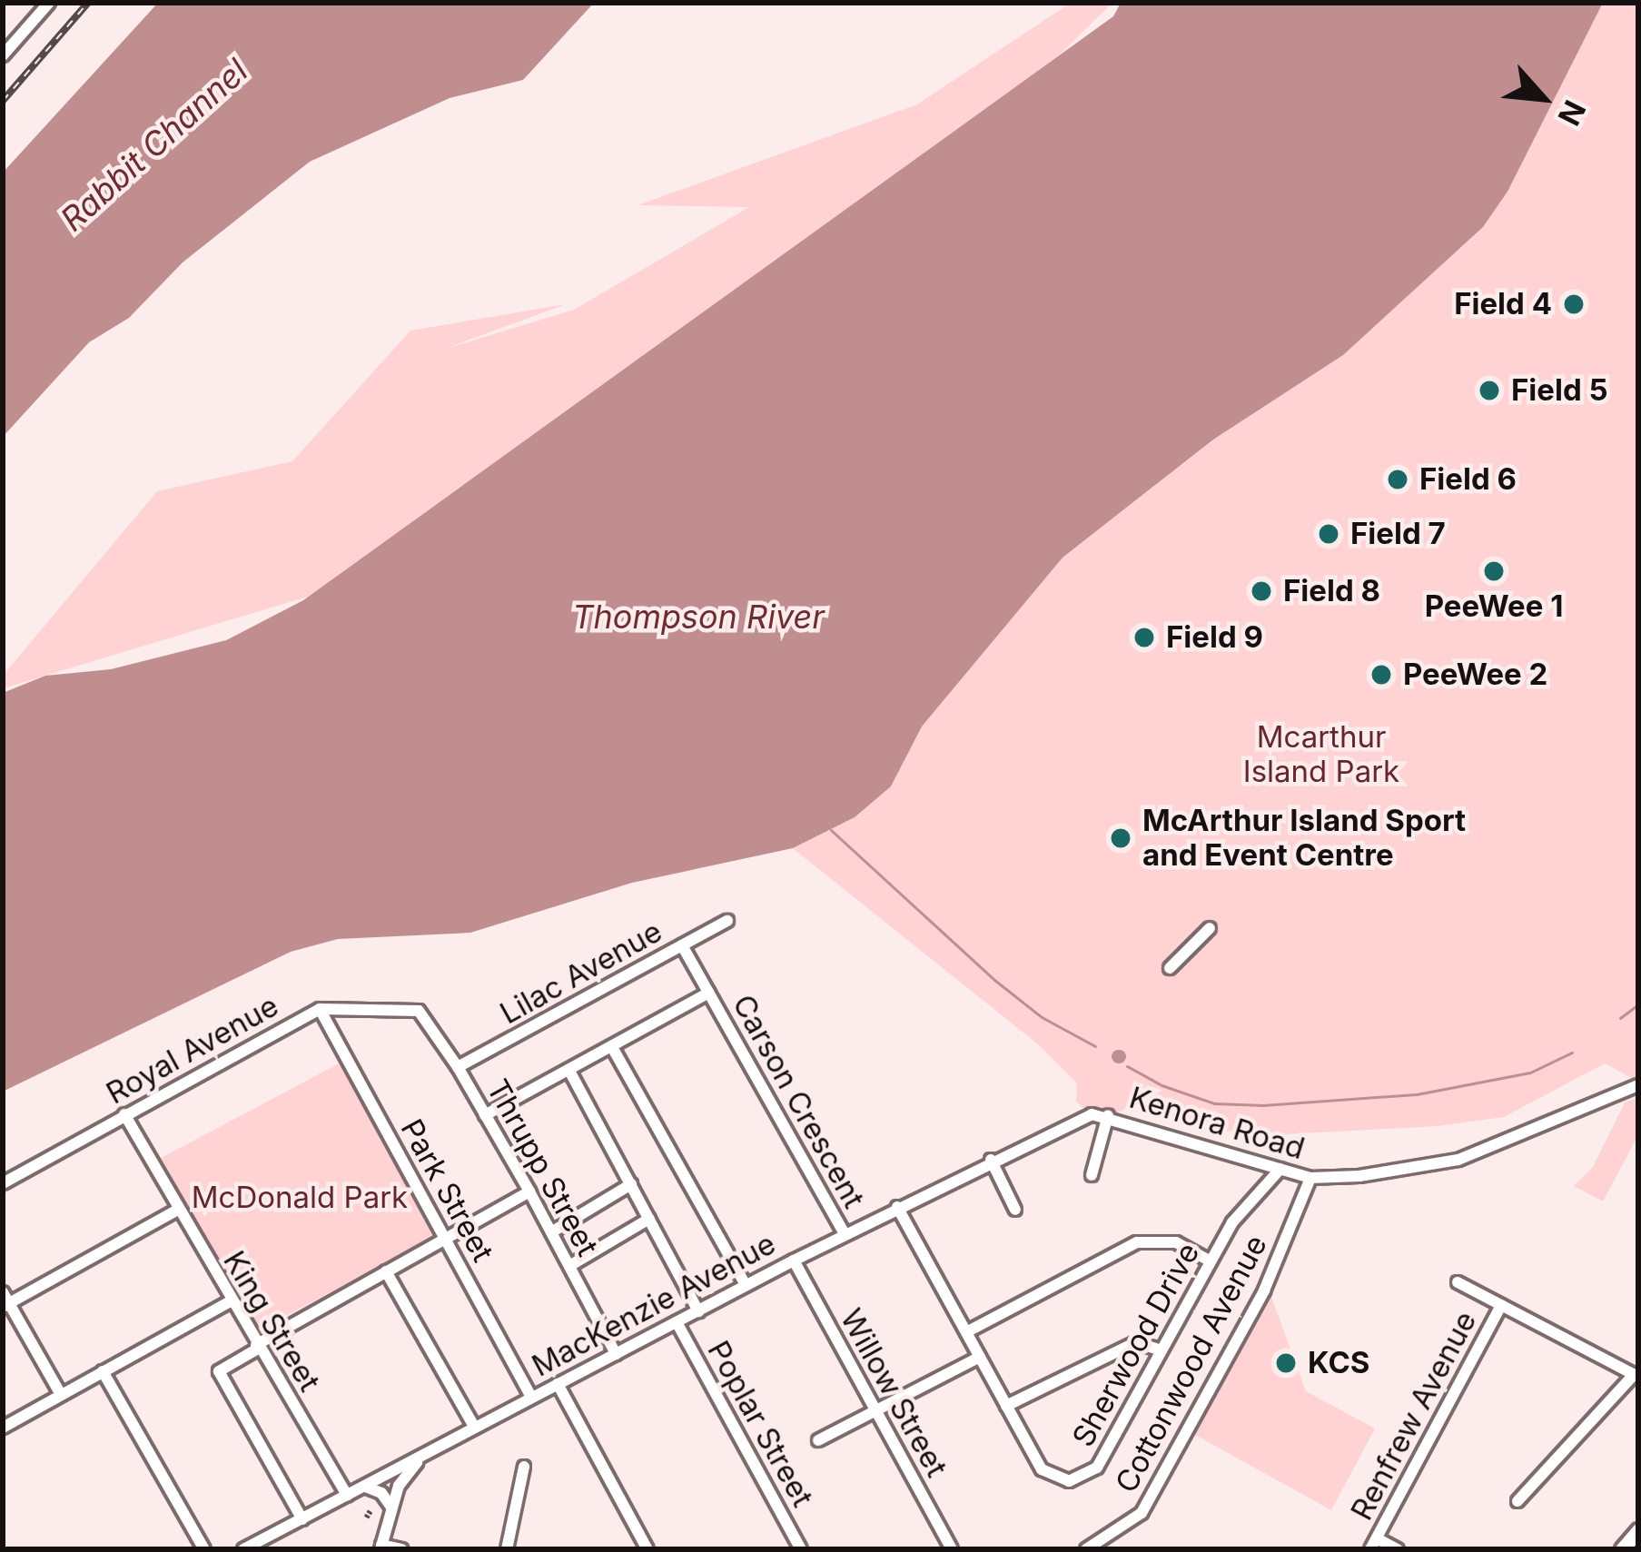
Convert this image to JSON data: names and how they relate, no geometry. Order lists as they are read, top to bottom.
{
  "streets": {
    "street": [
      "Lilac Avenue",
      "Royal Avenue",
      "Carson Crescent",
      "Kenora Road",
      "Thrupp Street",
      "Park Street",
      "MacKenzie Avenue",
      "King Street",
      "Sherwood Drive",
      "Cottonwood Avenue",
      "Willow Street",
      "Renfrew Avenue",
      "Poplar Street"
    ]
  },
  "crossings": [
    ["Lilac Avenue", "Carson Crescent"],
    ["Lilac Avenue", "Thrupp Street"],
    ["Royal Avenue", "Thrupp Street"],
    ["Royal Avenue", "Park Street"],
    ["Royal Avenue", "King Street"],
    ["Carson Crescent", "Thrupp Street"],
    ["Carson Crescent", "MacKenzie Avenue"],
    ["Kenora Road", "MacKenzie Avenue"],
    ["Kenora Road", "Sherwood Drive"],
    ["Kenora Road", "Cottonwood Avenue"],
    ["Thrupp Street", "MacKenzie Avenue"],
    ["Park Street", "MacKenzie Avenue"],
    ["MacKenzie Avenue", "King Street"],
    ["MacKenzie Avenue", "Sherwood Drive"],
    ["MacKenzie Avenue", "Willow Street"],
    ["MacKenzie Avenue", "Poplar Street"]
  ],
  "water": ["Rabbit Channel", "Thompson River"],
  "parks": ["Mcarthur Island Park", "McDonald Park"],
  "places": [
    "Field 4",
    "Field 5",
    "Field 6",
    "Field 7",
    "PeeWee 1",
    "Field 8",
    "Field 9",
    "PeeWee 2",
    "McArthur Island Sport and Event Centre",
    "KCS"
  ],
  "north": "bottom right"
}
